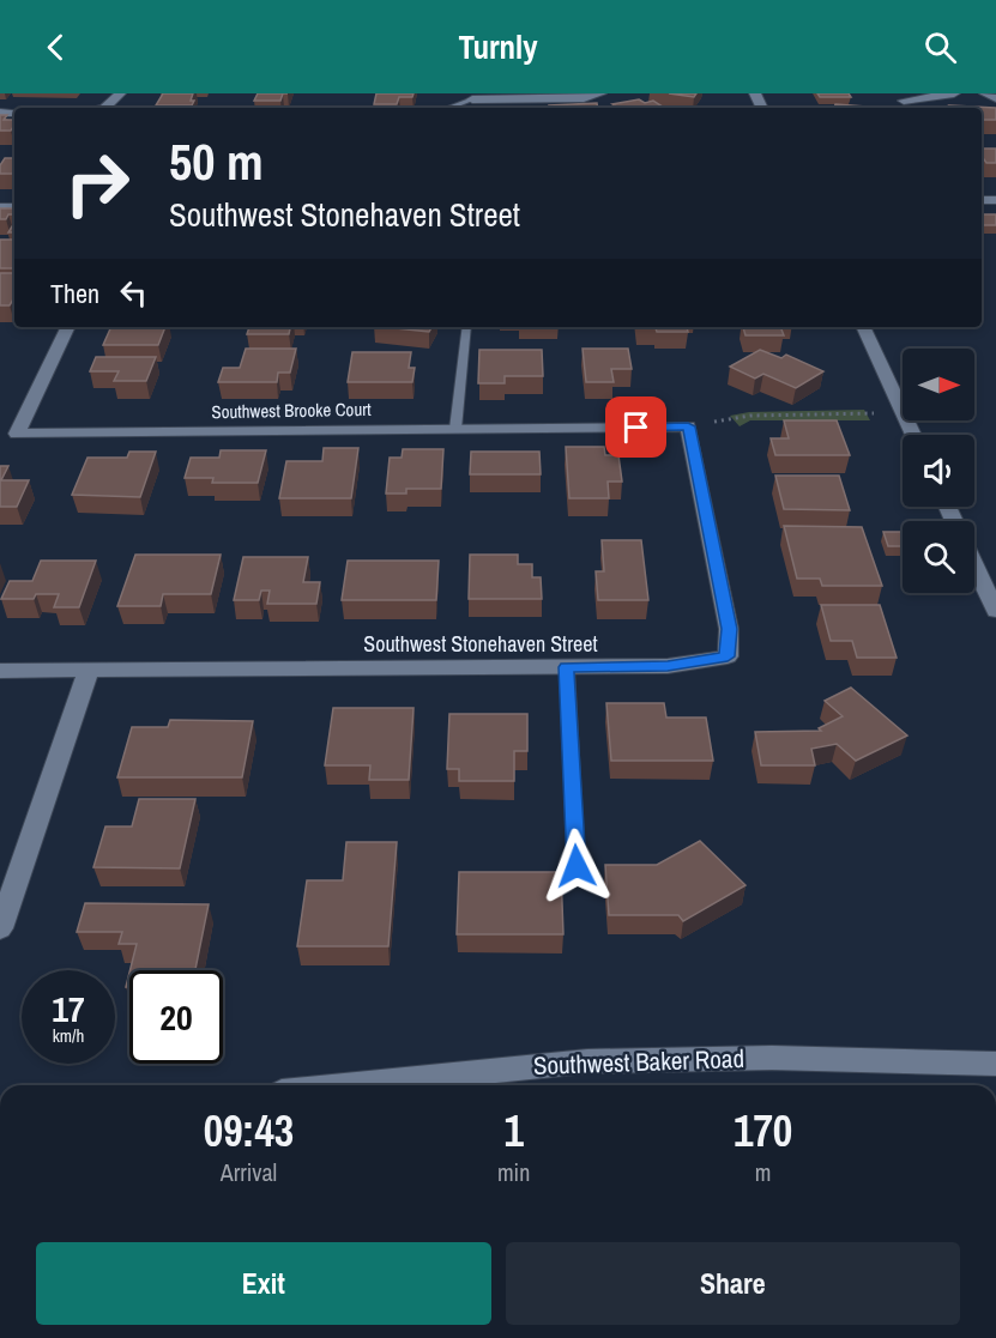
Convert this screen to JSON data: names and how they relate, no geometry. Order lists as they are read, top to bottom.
{
  "streets": {
    "street": ["Southwest Brooke Court", "Southwest Stonehaven Street", "Southwest Baker Road"]
  },
  "crossings": [
    ["Southwest Brooke Court", "Southwest Stonehaven Street"]
  ],
  "north": "right",
  "page": {
    "header": "Turnly",
    "turn": ["50 m", "Southwest Stonehaven Street"],
    "then": "Then",
    "speed": "17 km/h",
    "limit": "20",
    "eta": [
      "09:43",
      "Arrival",
      "1",
      "min",
      "170",
      "m"
    ],
    "buttons": ["Exit", "Share"]
  }
}
